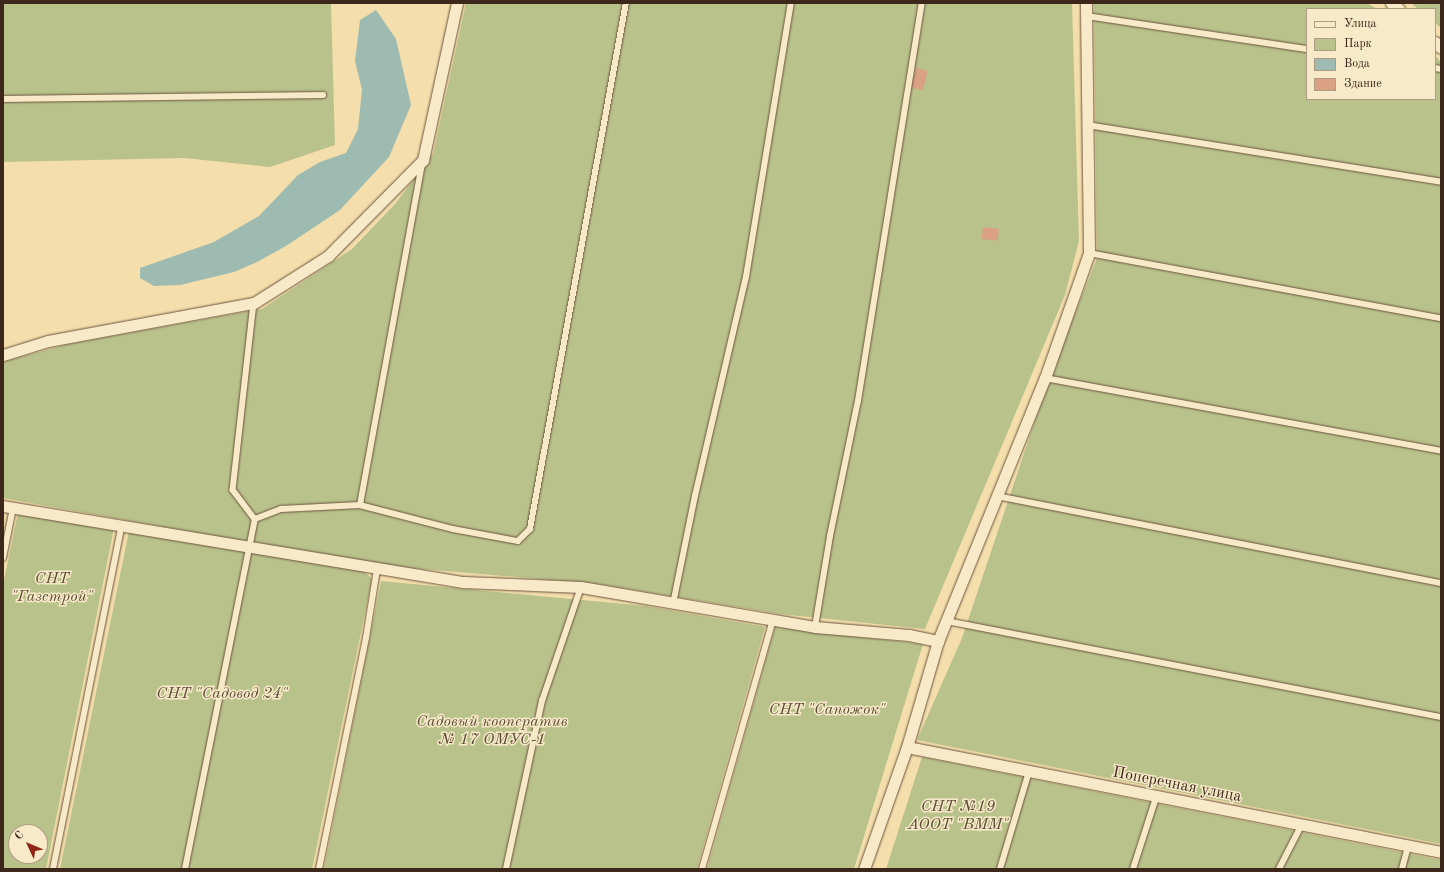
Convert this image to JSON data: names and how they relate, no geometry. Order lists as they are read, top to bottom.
{
  "streets": {
    "street": ["Поперечная улица"]
  },
  "parks": [
    "СНТ \"Газстрой\"",
    "СНТ \"Садовод 24\"",
    "СНТ \"Сапожок\"",
    "Садовый кооператив № 17 ОМУС-1",
    "СНТ №19 АООТ \"ВММ\""
  ],
  "legend": [
    "Улица",
    "Парк",
    "Вода",
    "Здание"
  ],
  "north": "top left"
}
